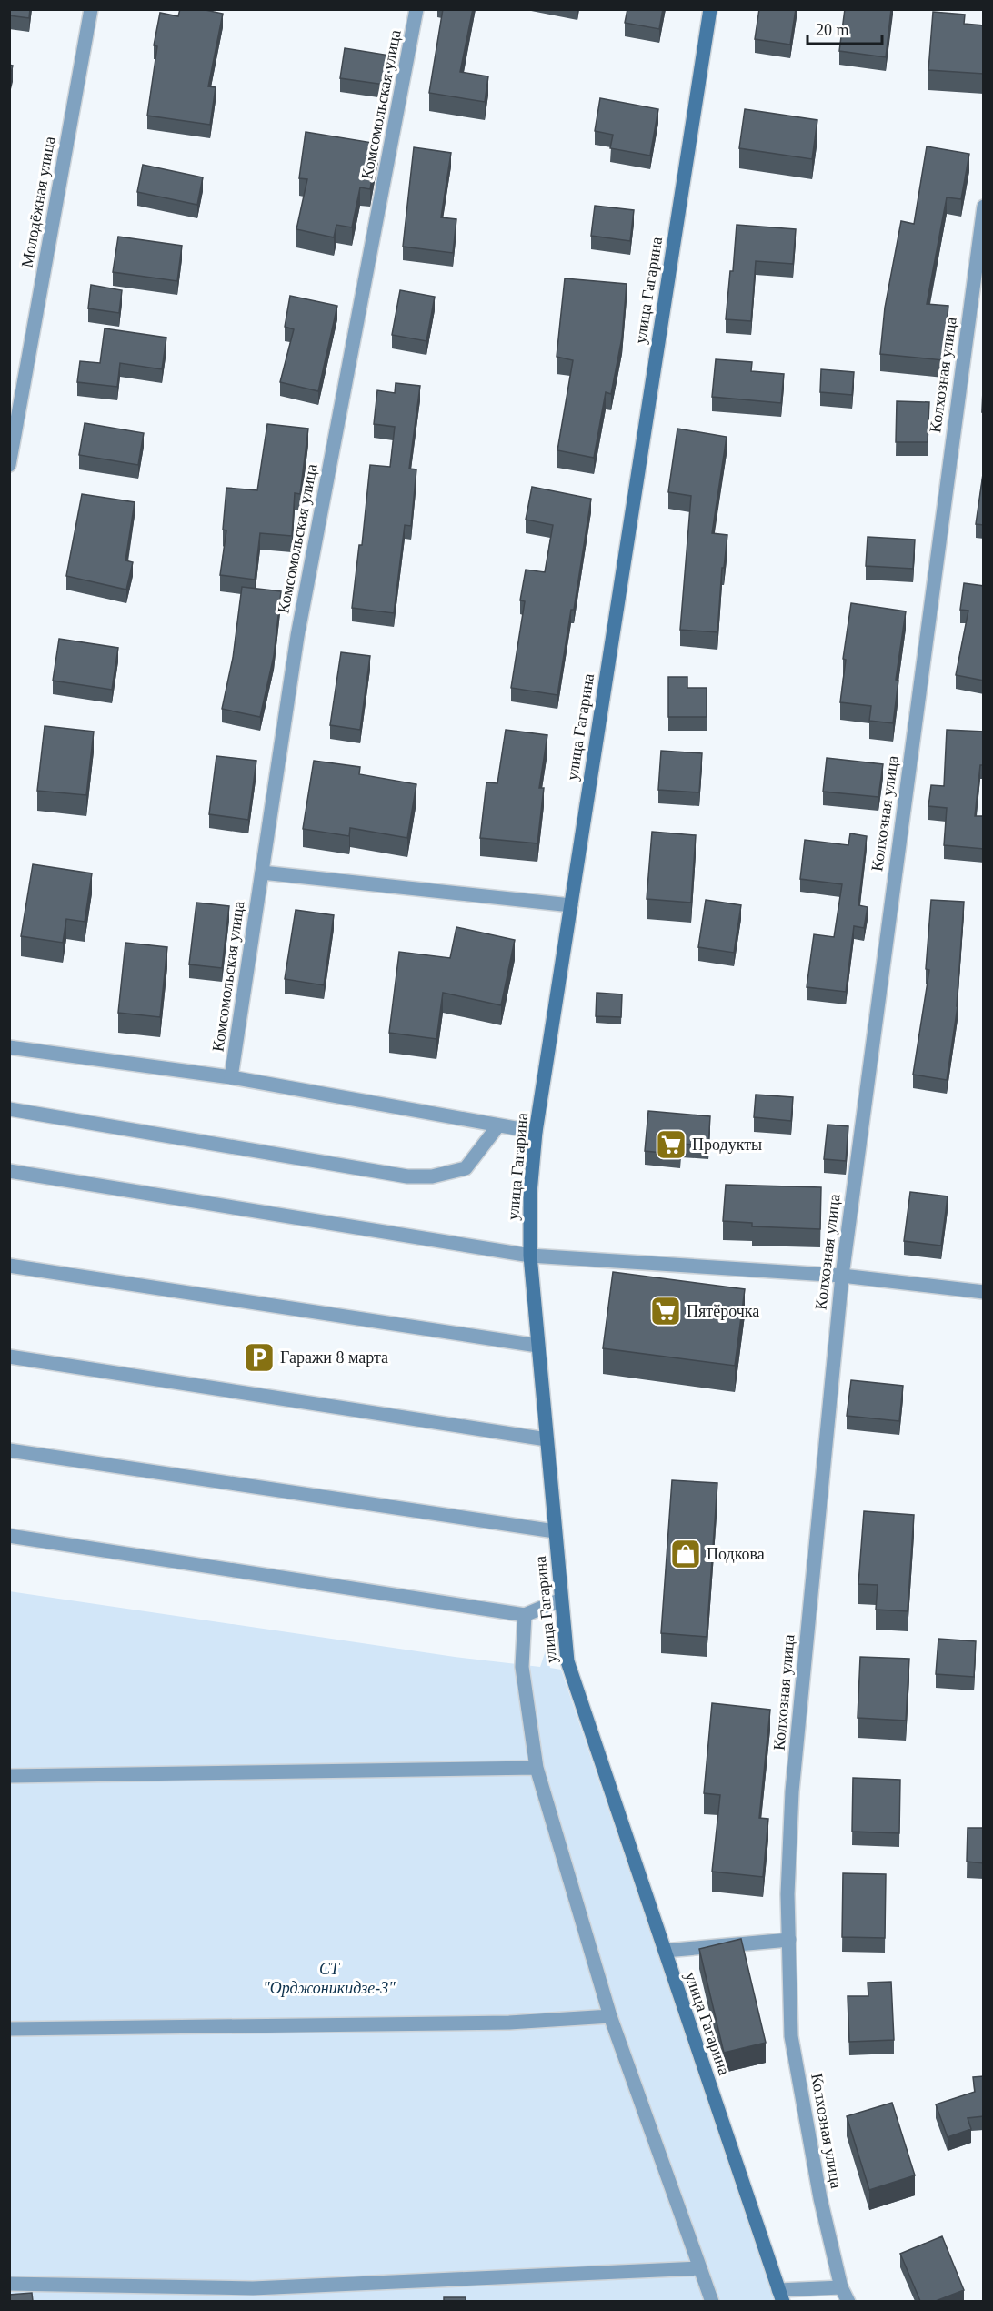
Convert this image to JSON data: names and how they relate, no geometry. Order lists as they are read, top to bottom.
{
  "streets": {
    "main road": ["улица Гагарина"],
    "street": ["Комсомольская улица", "Молодёжная улица", "Колхозная улица"]
  },
  "parks": ["СТ \"Орджоникидзе-3\""],
  "places": {
    "supermarket": ["Продукты", "Пятёрочка"],
    "parking": ["Гаражи 8 марта"],
    "shop": ["Подкова"]
  },
  "scale_bar": "20 m"
}
